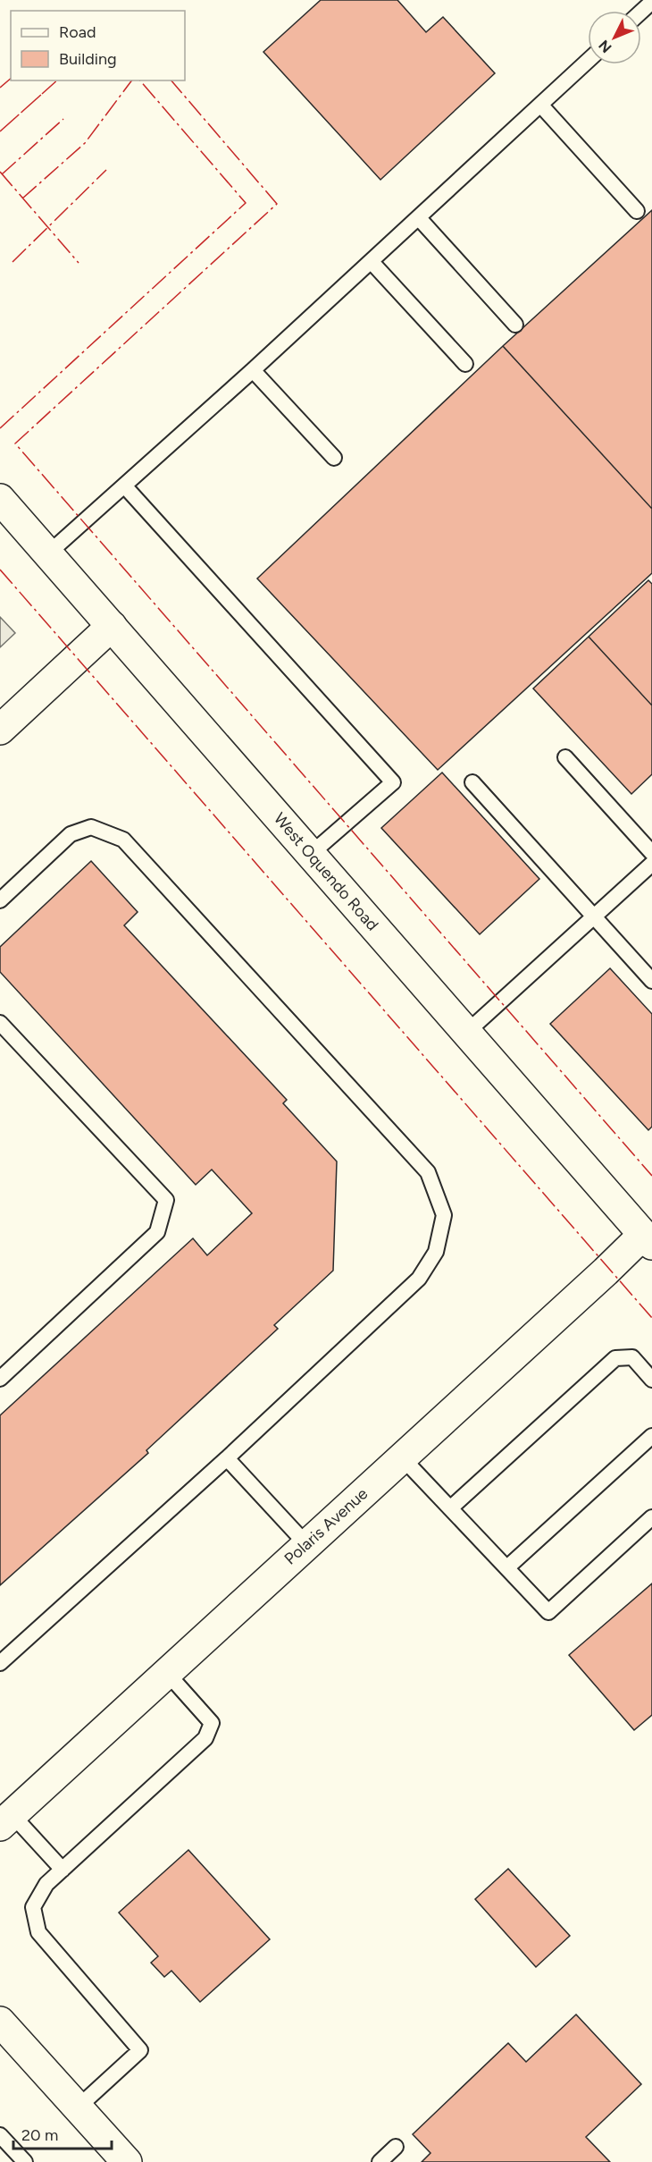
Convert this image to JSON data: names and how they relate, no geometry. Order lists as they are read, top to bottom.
{
  "streets": {
    "street": ["West Oquendo Road", "Polaris Avenue"]
  },
  "crossings": [
    ["West Oquendo Road", "Polaris Avenue"]
  ],
  "legend": ["Road", "Building"],
  "scale_bar": "20 m",
  "north": "bottom left"
}
